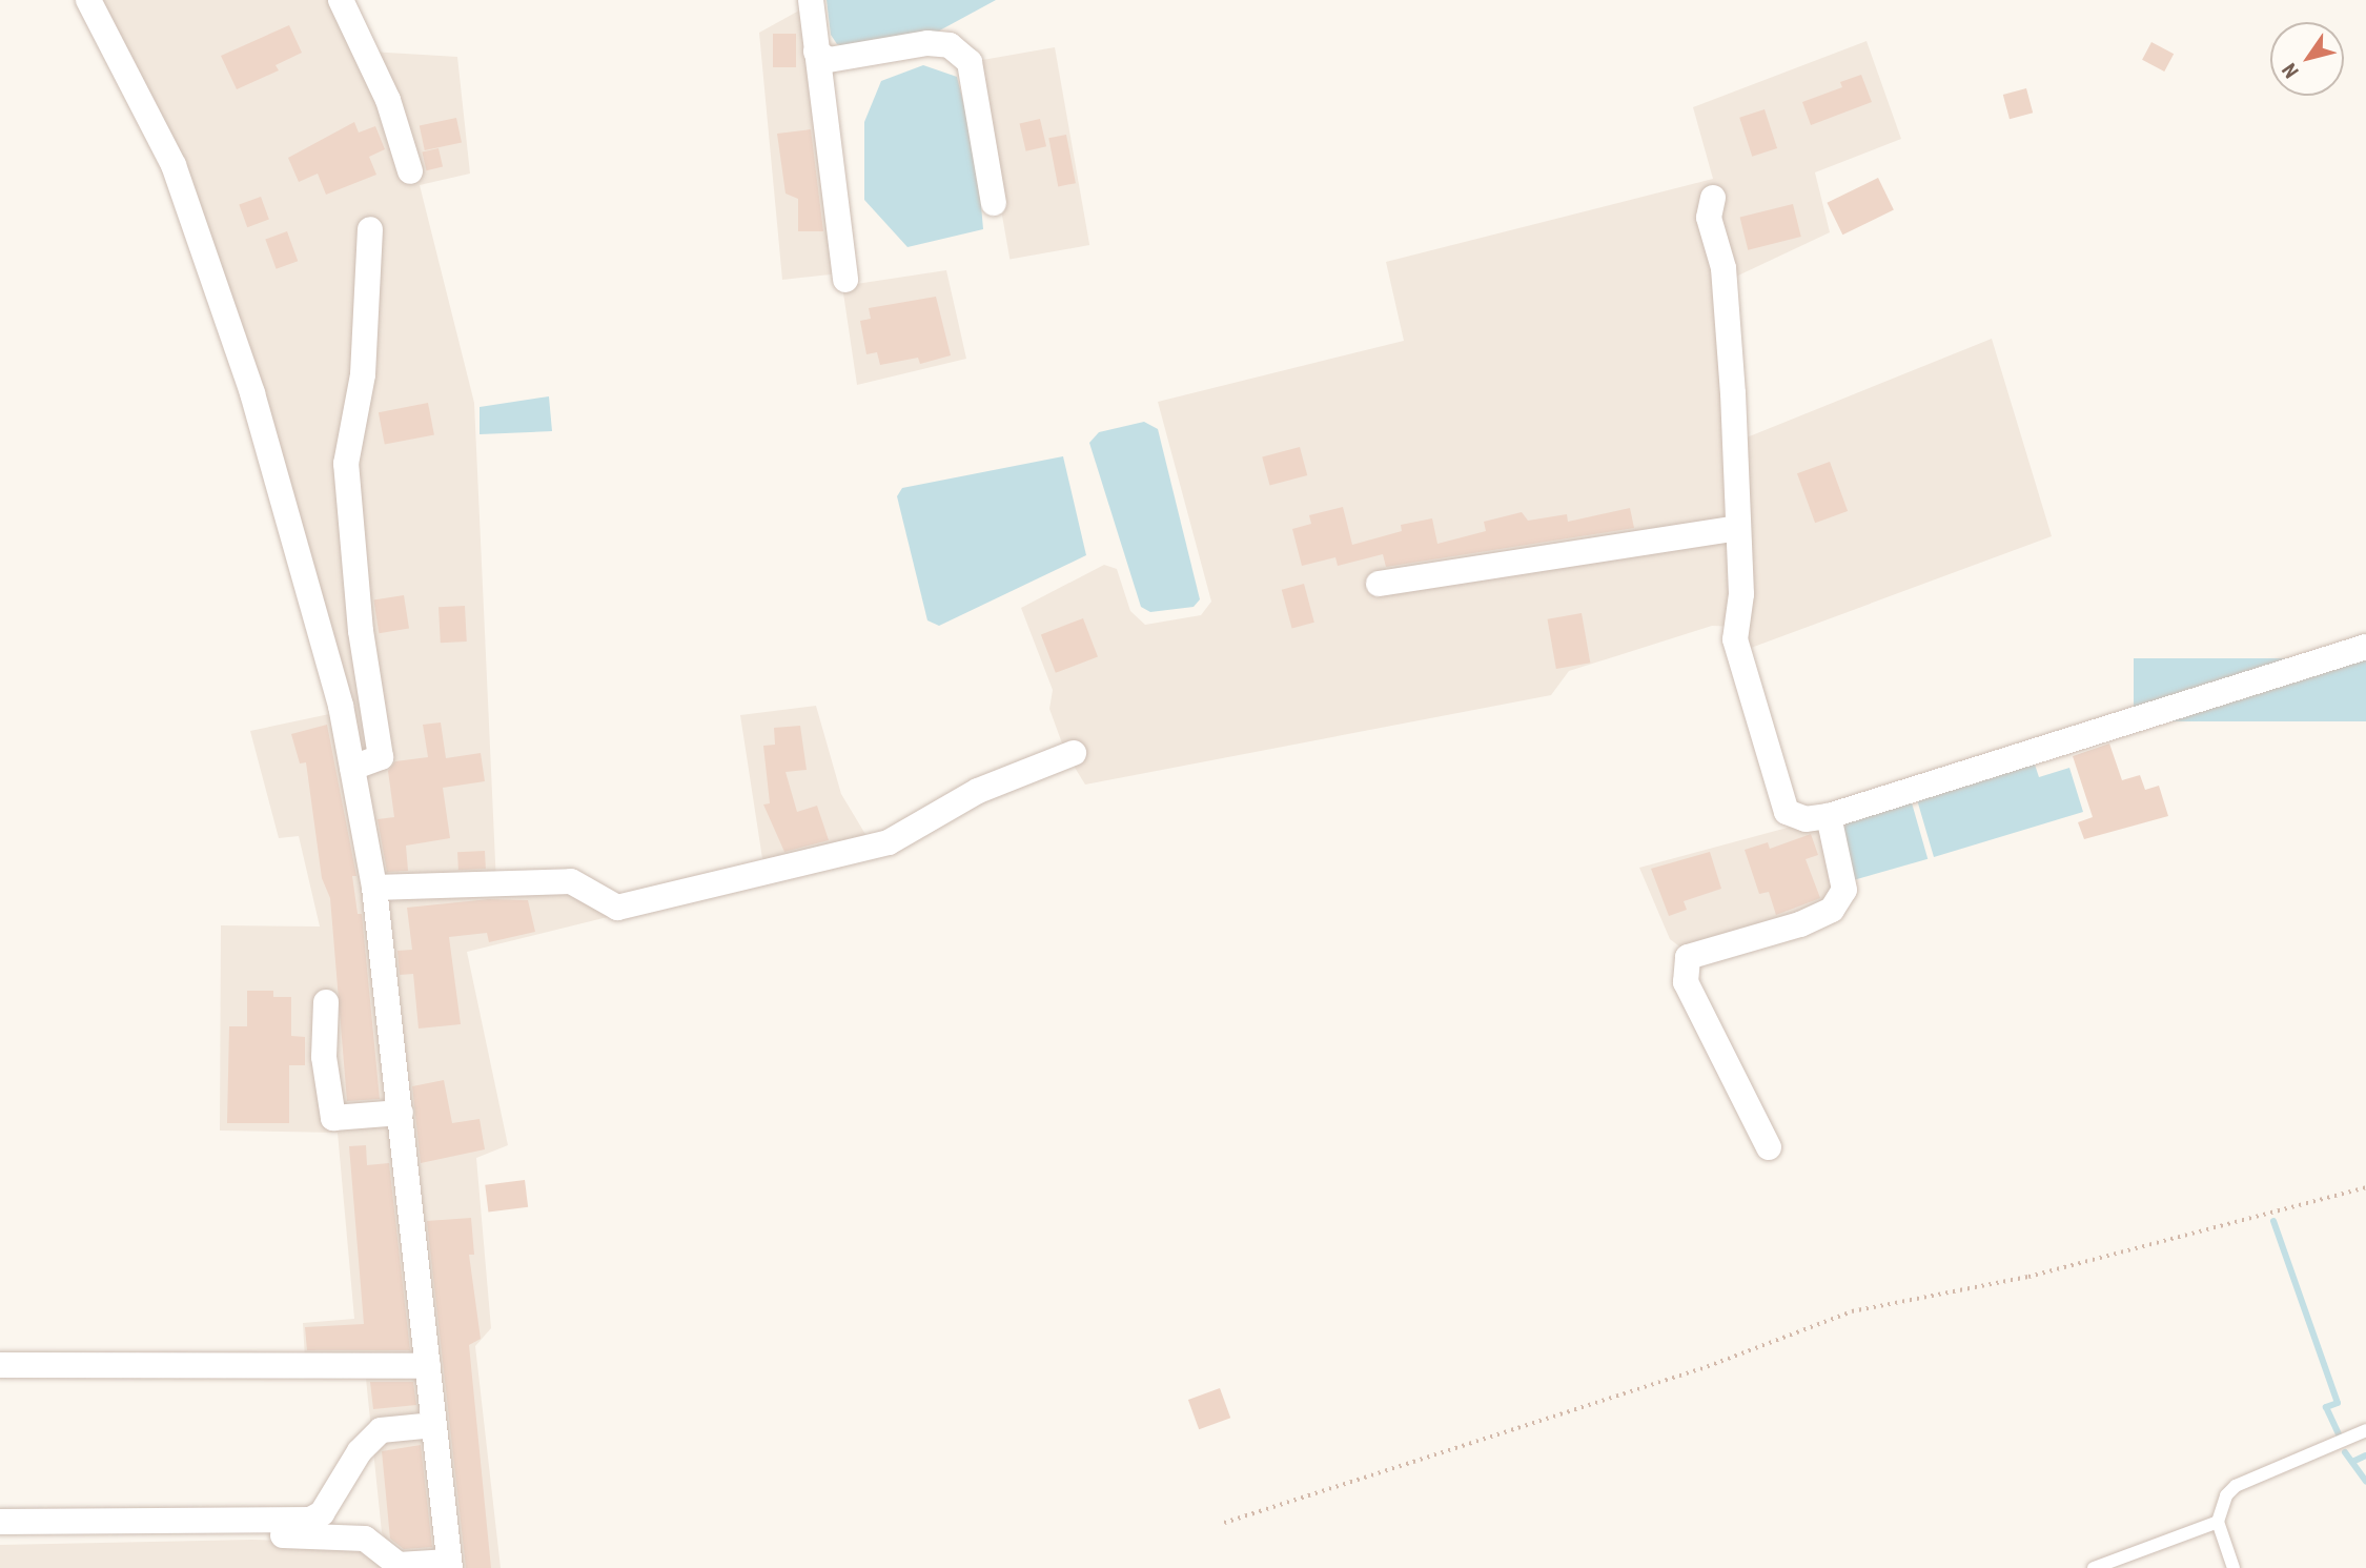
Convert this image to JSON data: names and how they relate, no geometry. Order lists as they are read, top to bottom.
{
  "north": "bottom left"
}
